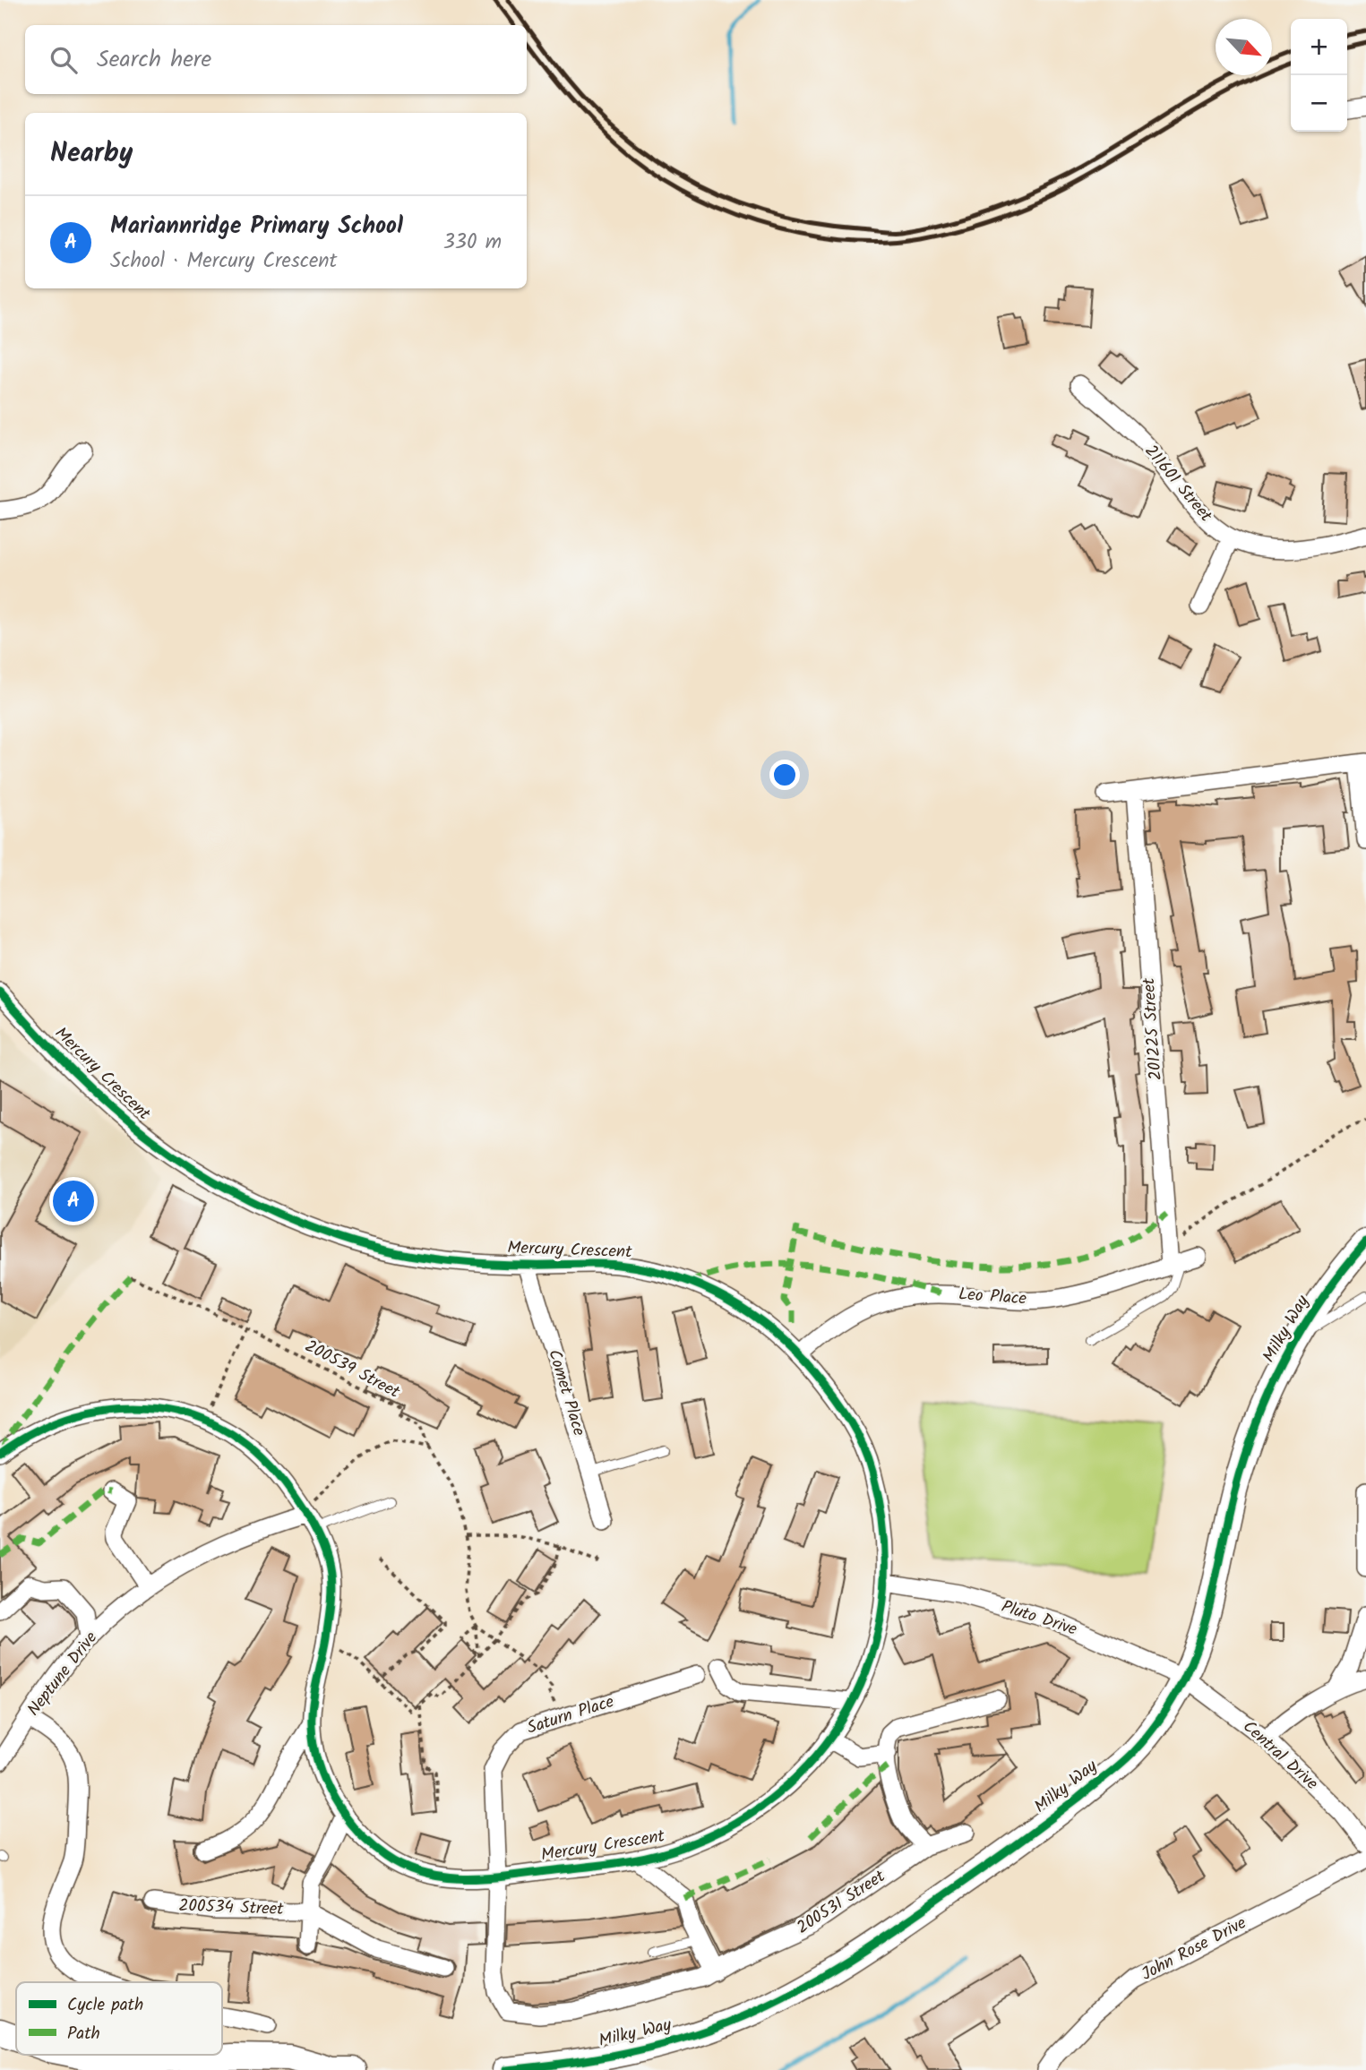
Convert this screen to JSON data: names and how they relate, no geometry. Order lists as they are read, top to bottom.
{
  "streets": {
    "street": [
      "211601 Street",
      "201225 Street",
      "Mercury Crescent",
      "Leo Place",
      "Milky Way",
      "Comet Place",
      "Pluto Drive",
      "Neptune Drive",
      "Saturn Place",
      "Central Drive",
      "200531 Street",
      "200534 Street",
      "John Rose Drive"
    ],
    "path": ["200539 Street"]
  },
  "crossings": [
    ["201225 Street", "Leo Place"],
    ["Mercury Crescent", "Leo Place"],
    ["Mercury Crescent", "Comet Place"],
    ["Mercury Crescent", "Pluto Drive"],
    ["Mercury Crescent", "Neptune Drive"],
    ["Mercury Crescent", "Saturn Place"],
    ["Milky Way", "Pluto Drive"],
    ["Milky Way", "Central Drive"],
    ["Pluto Drive", "Central Drive"],
    ["Saturn Place", "200531 Street"]
  ],
  "legend": ["Cycle path", "Path"],
  "north": "bottom right",
  "page": {
    "map_buttons": ["+", "−"],
    "search": "Search here",
    "heading": "Nearby",
    "list": [
      {
        "mark": "A",
        "name": "Mariannridge Primary School",
        "note": "School · Mercury Crescent",
        "value": "330 m"
      }
    ],
    "pins": "A"
  }
}
